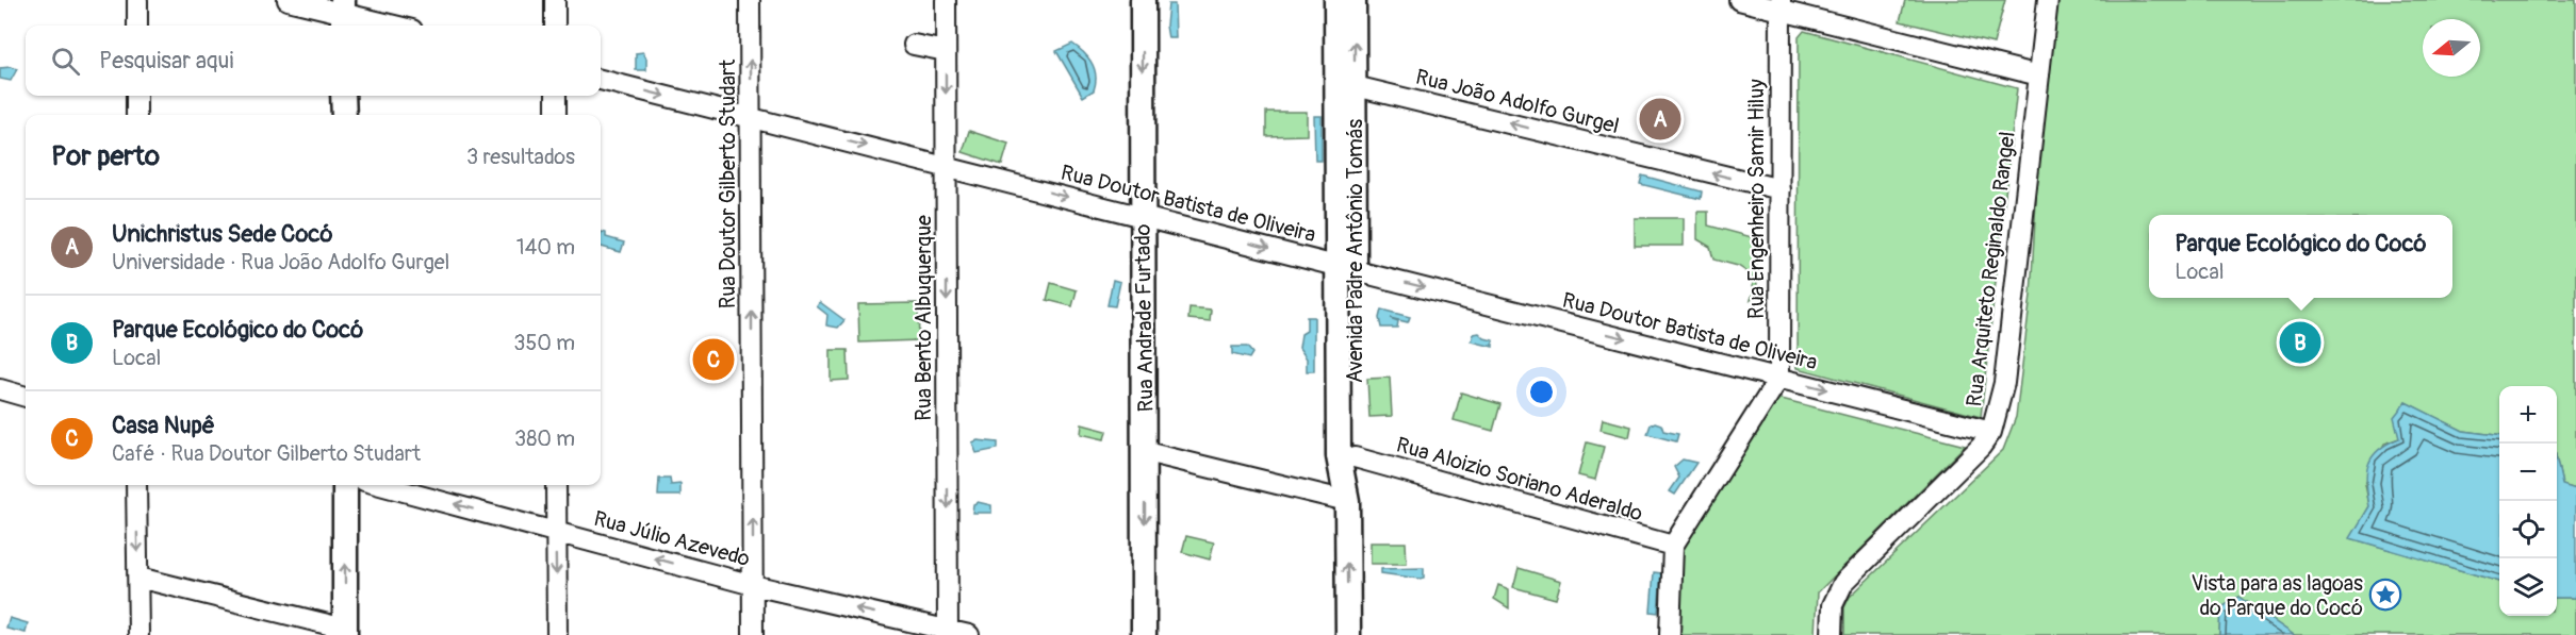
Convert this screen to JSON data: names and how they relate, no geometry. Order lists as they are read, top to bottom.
{
  "streets": {
    "main road": ["Avenida Padre Antônio Tomás", "Rua Andrade Furtado"],
    "street": [
      "Rua João Adolfo Gurgel",
      "Rua Doutor Gilberto Studart",
      "Rua Engenheiro Samir Hiluy",
      "Rua Doutor Batista de Oliveira",
      "Rua Arquiteto Reginaldo Rangel",
      "Rua Bento Albuquerque",
      "Rua Aloizio Soriano Aderaldo",
      "Rua Júlio Azevedo"
    ]
  },
  "crossings": [
    ["Rua João Adolfo Gurgel", "Rua Engenheiro Samir Hiluy"],
    ["Rua João Adolfo Gurgel", "Avenida Padre Antônio Tomás"],
    ["Rua Doutor Gilberto Studart", "Rua Doutor Batista de Oliveira"],
    ["Rua Doutor Gilberto Studart", "Rua Júlio Azevedo"],
    ["Rua Engenheiro Samir Hiluy", "Rua Doutor Batista de Oliveira"],
    ["Rua Doutor Batista de Oliveira", "Avenida Padre Antônio Tomás"],
    ["Rua Doutor Batista de Oliveira", "Rua Arquiteto Reginaldo Rangel"],
    ["Rua Doutor Batista de Oliveira", "Rua Bento Albuquerque"],
    ["Rua Doutor Batista de Oliveira", "Rua Andrade Furtado"],
    ["Avenida Padre Antônio Tomás", "Rua Aloizio Soriano Aderaldo"],
    ["Rua Bento Albuquerque", "Rua Júlio Azevedo"]
  ],
  "one_way": [
    "Rua João Adolfo Gurgel",
    "Rua Doutor Gilberto Studart",
    "Rua Doutor Batista de Oliveira",
    "Rua Bento Albuquerque",
    "Rua Andrade Furtado",
    "Rua Júlio Azevedo"
  ],
  "places": {
    "place": ["Vista para as lagoas do Parque do Cocó"]
  },
  "north": "left",
  "page": {
    "search": "Pesquisar aqui",
    "pins": ["A", "B", "C"],
    "heading": ["Por perto", "3 resultados"],
    "list": [
      {
        "mark": "A",
        "name": "Unichristus Sede Cocó",
        "note": "Universidade · Rua João Adolfo Gurgel",
        "value": "140 m"
      },
      {
        "mark": "B",
        "name": "Parque Ecológico do Cocó",
        "note": "Local",
        "value": "350 m"
      },
      {
        "mark": "C",
        "name": "Casa Nupê",
        "note": "Café · Rua Doutor Gilberto Studart",
        "value": "380 m"
      }
    ],
    "popup": ["Parque Ecológico do Cocó", "Local"],
    "map_buttons": ["+", "−"]
  }
}
